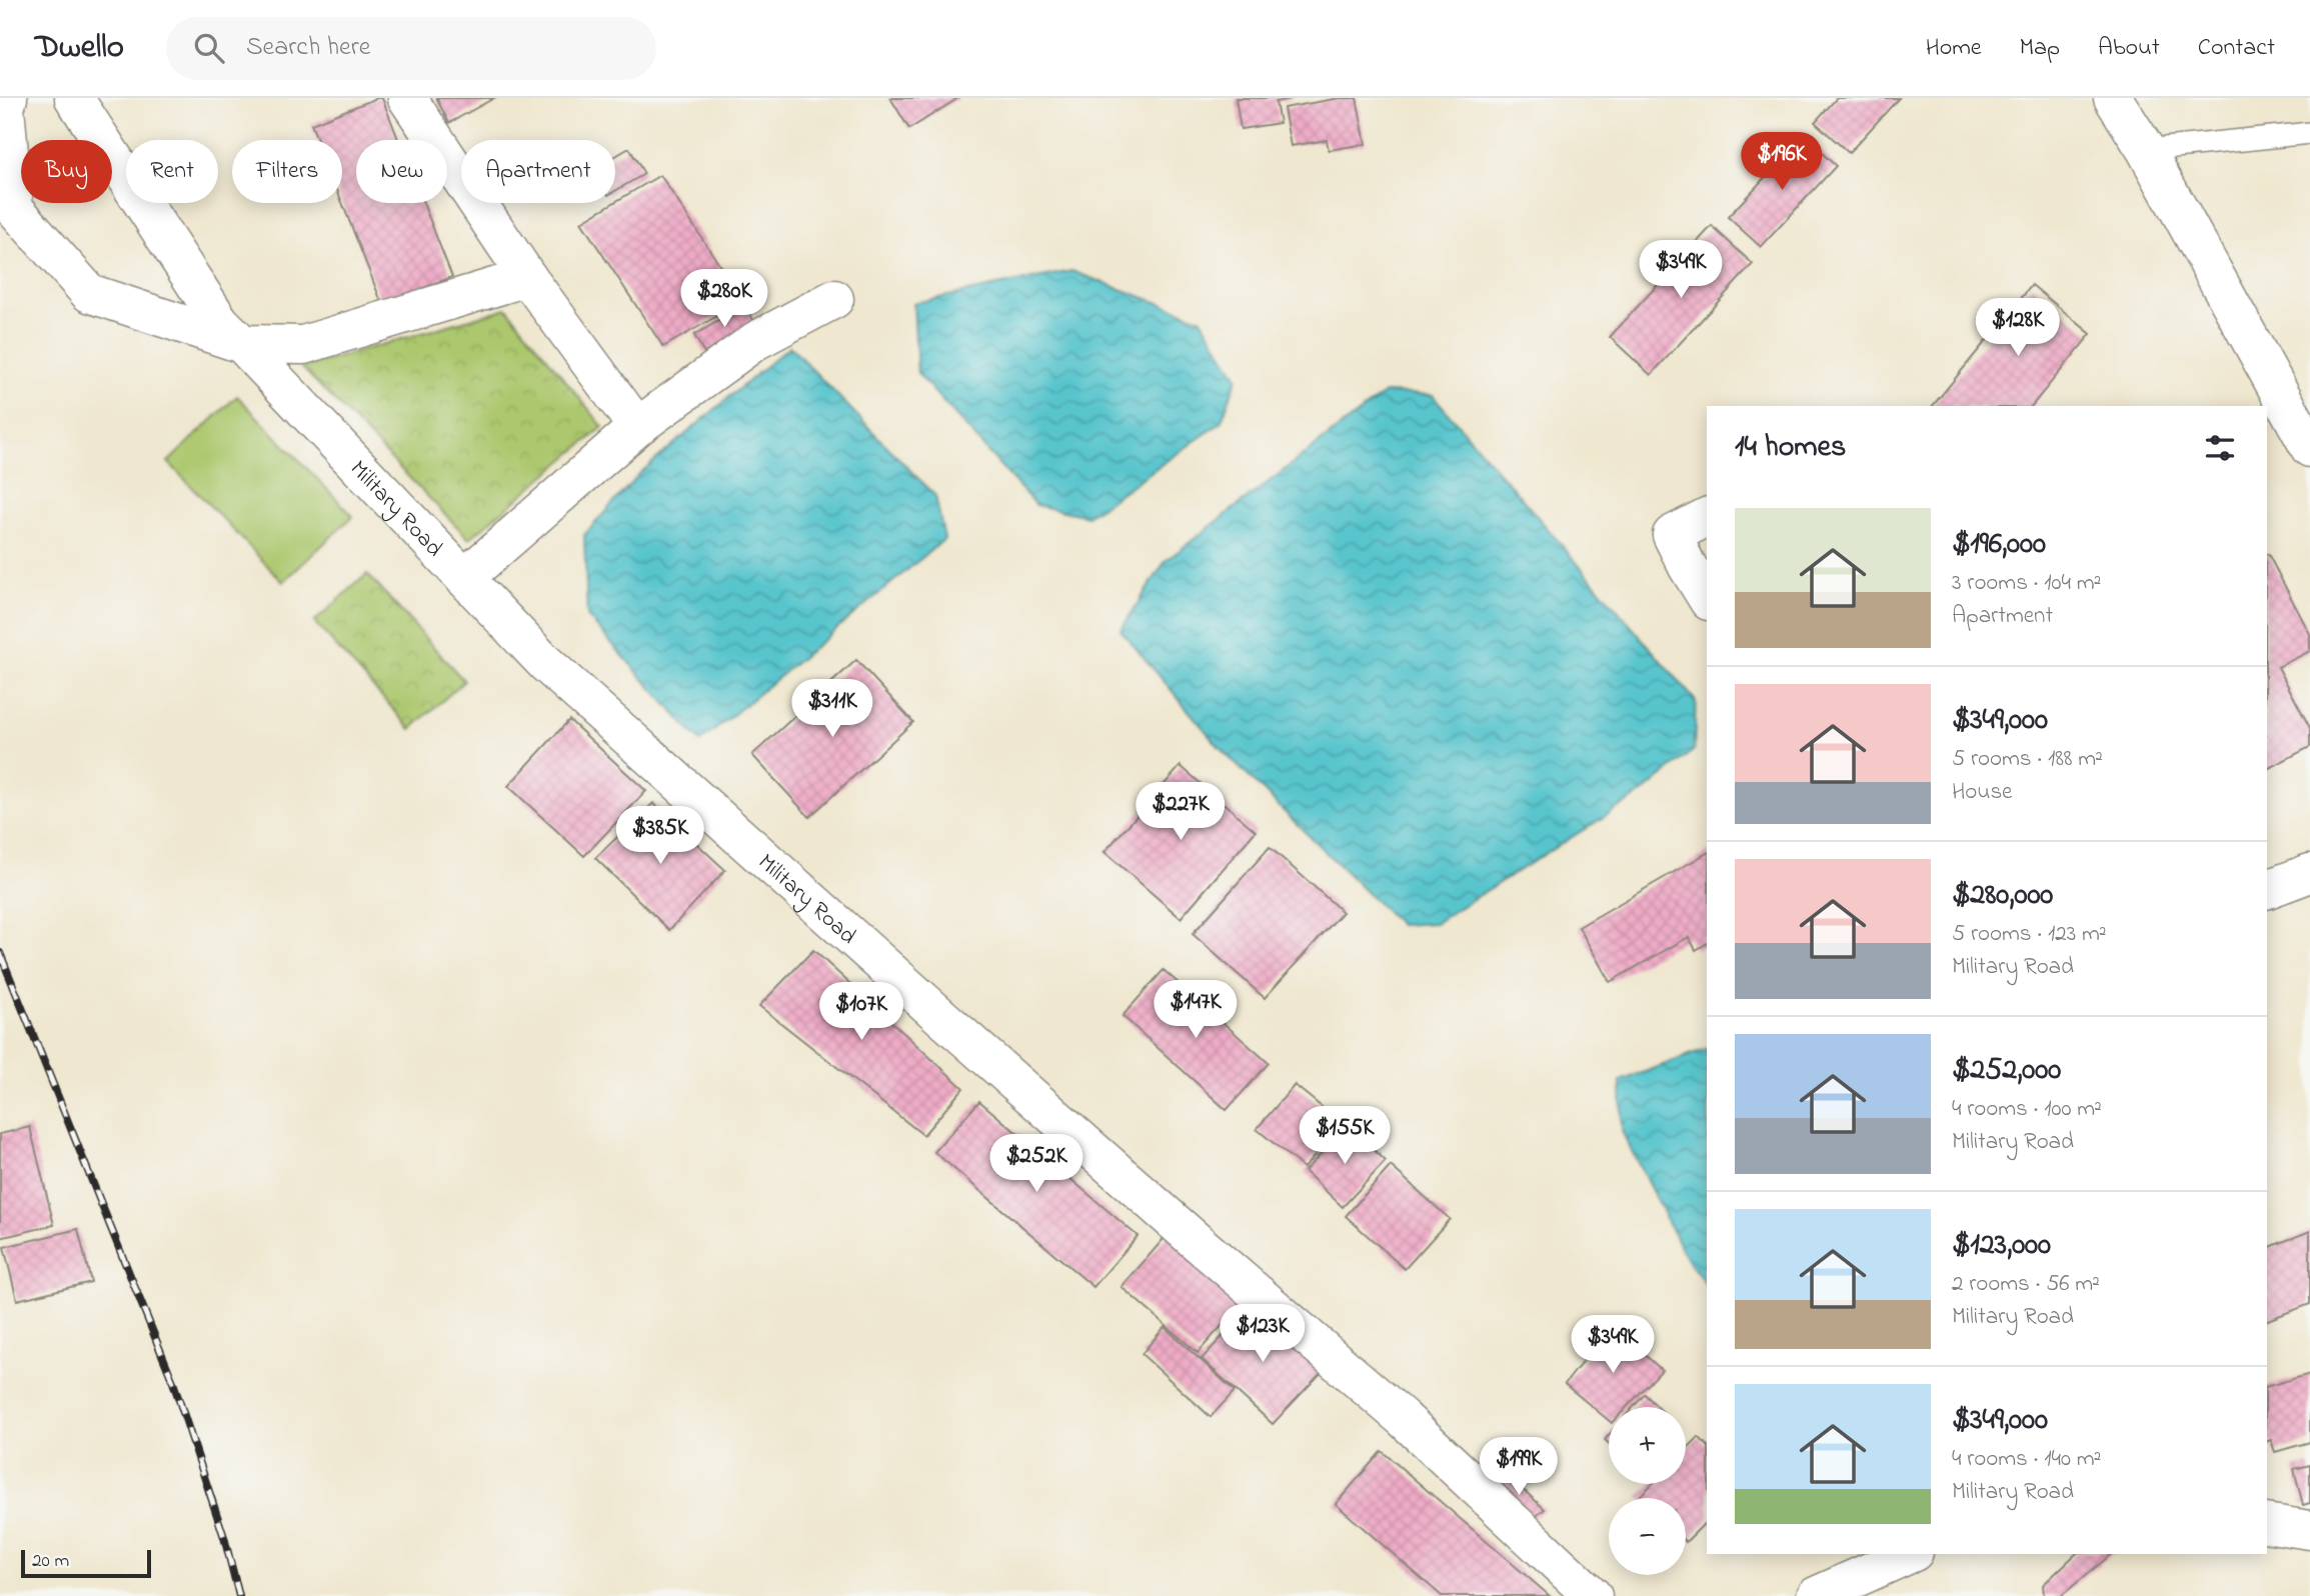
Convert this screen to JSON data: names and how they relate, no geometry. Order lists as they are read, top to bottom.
{
  "streets": {
    "street": ["Military Road"]
  },
  "scale_bar": "20 m",
  "page": {
    "header": "Dwello",
    "search": "Search here",
    "nav": [
      "Home",
      "Map",
      "About",
      "Contact"
    ],
    "price": [
      "$196K",
      "$349K",
      "$280K",
      "$128K",
      "$311K",
      "$227K",
      "$385K",
      "$147K",
      "$107K",
      "$155K",
      "$252K",
      "$123K",
      "$349K",
      "$199K"
    ],
    "chip": [
      "Buy",
      "Rent",
      "Filters",
      "New",
      "Apartment"
    ],
    "heading": "14 homes",
    "list": [
      {
        "name": "$196,000",
        "note": "3 rooms · 104 m² · Apartment"
      },
      {
        "name": "$349,000",
        "note": "5 rooms · 188 m² · House"
      },
      {
        "name": "$280,000",
        "note": "5 rooms · 123 m² · Military Road"
      },
      {
        "name": "$252,000",
        "note": "4 rooms · 100 m² · Military Road"
      },
      {
        "name": "$123,000",
        "note": "2 rooms · 56 m² · Military Road"
      },
      {
        "name": "$349,000",
        "note": "4 rooms · 140 m² · Military Road"
      }
    ],
    "map_buttons": ["+", "−"],
    "scale": "20 m"
  }
}
